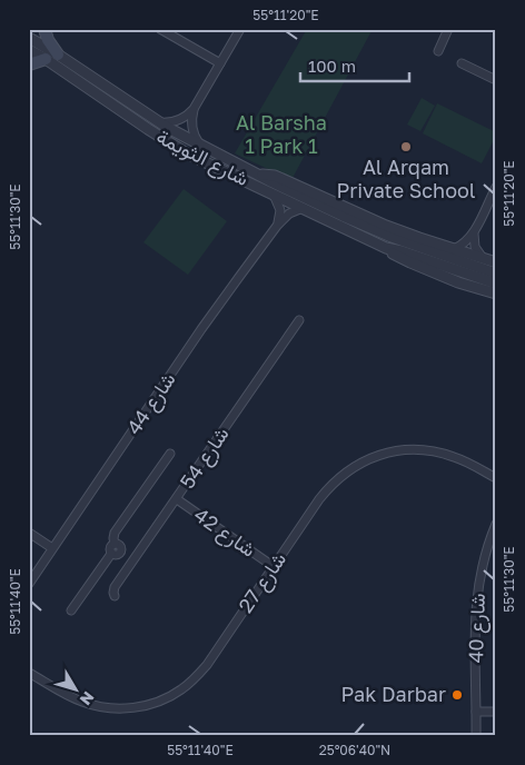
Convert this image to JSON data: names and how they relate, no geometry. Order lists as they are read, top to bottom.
{
  "streets": {
    "street": [
      "شارع الثويمة",
      "شارع 44",
      "شارع 54",
      "شارع 42",
      "شارع 27",
      "شارع 40"
    ]
  },
  "crossings": [
    ["شارع الثويمة", "شارع 44"],
    ["شارع 54", "شارع 42"],
    ["شارع 42", "شارع 27"]
  ],
  "parks": ["Al Barsha 1 Park 1"],
  "places": ["Al Arqam Private School", "Pak Darbar"],
  "scale_bar": "100 m",
  "north": "bottom right",
  "coordinates": [
    "55°11'20\"E",
    "55°11'30\"E",
    "55°11'40\"E",
    "25°06'40\"N"
  ]
}
